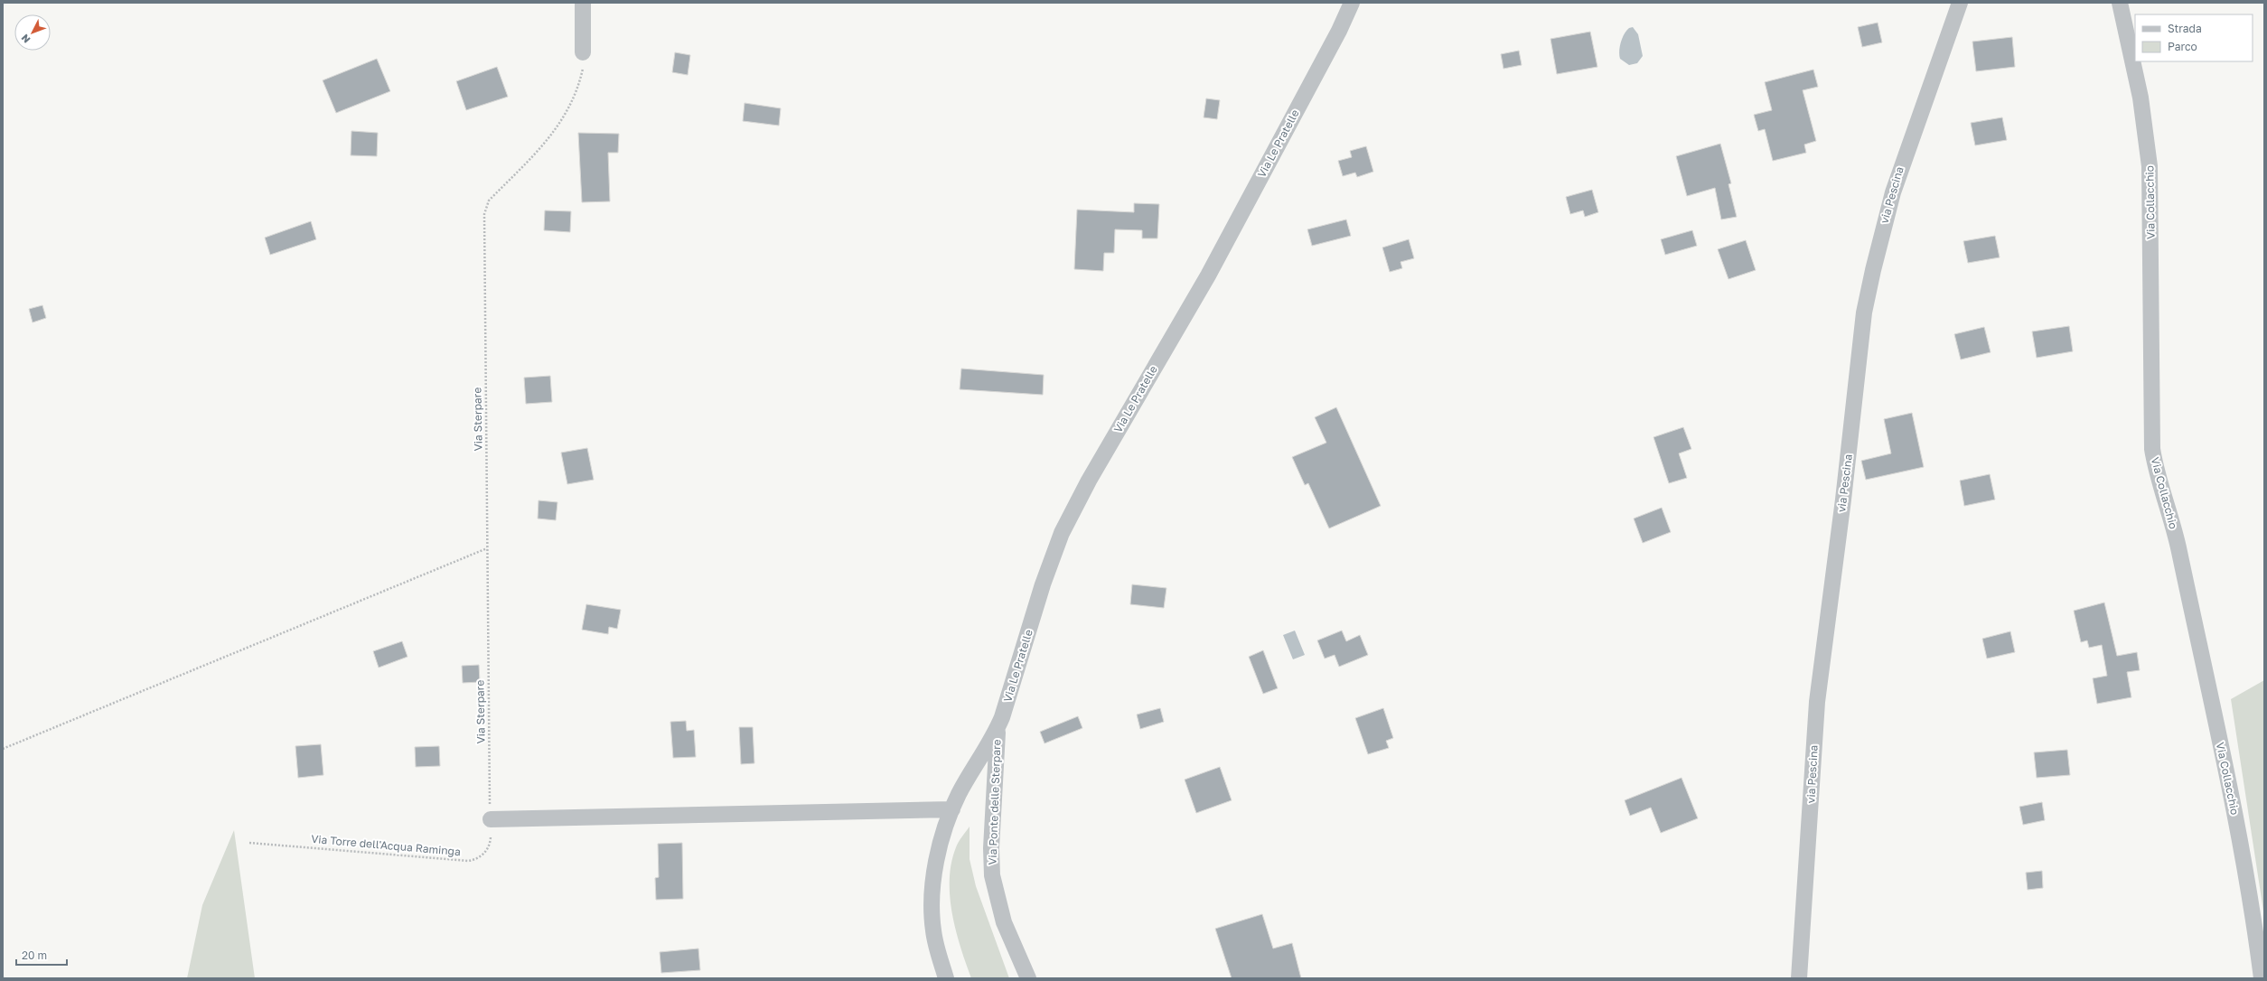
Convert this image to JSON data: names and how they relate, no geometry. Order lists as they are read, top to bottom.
{
  "streets": {
    "street": [
      "Via Le Pratelle",
      "via Pescina",
      "Via Collacchio",
      "Via Ponte delle Sterpare"
    ],
    "path": ["Via Sterpare", "Via Torre dell'Acqua Raminga"]
  },
  "crossings": [
    ["Via Le Pratelle", "Via Ponte delle Sterpare"],
    ["Via Sterpare", "Via Torre dell'Acqua Raminga"]
  ],
  "legend": ["Strada", "Parco"],
  "scale_bar": "20 m",
  "north": "bottom left"
}
